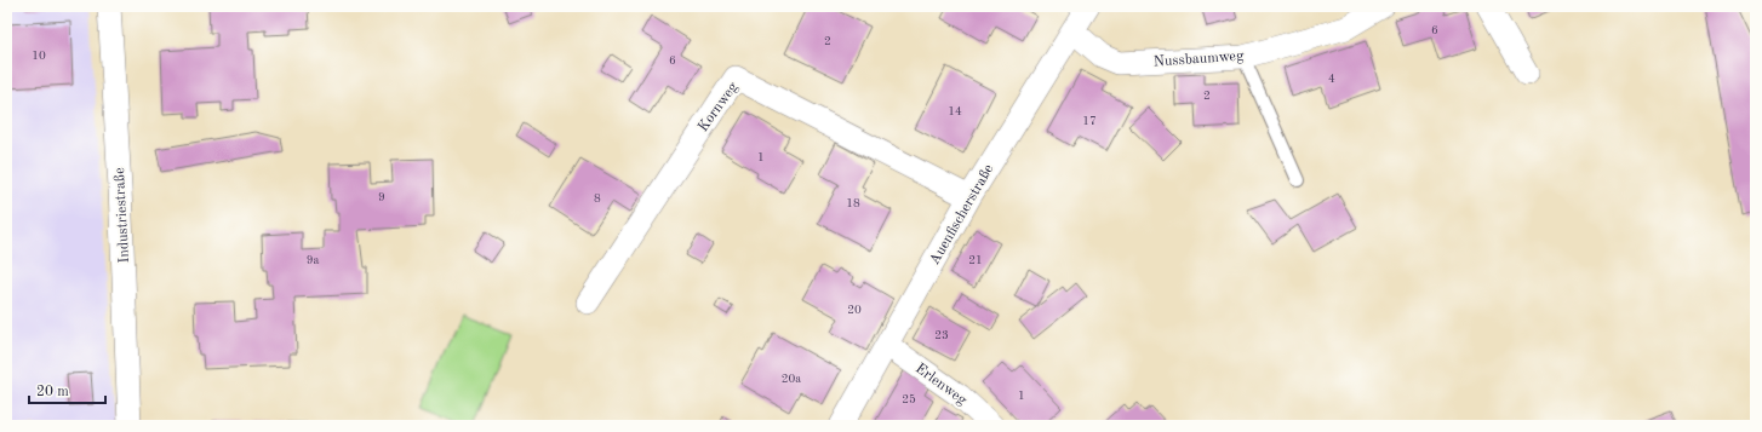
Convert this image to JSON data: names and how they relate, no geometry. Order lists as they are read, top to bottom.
{
  "streets": {
    "street": [
      "Nussbaumweg",
      "Kornweg",
      "Auenfischerstraße",
      "Industriestraße",
      "Erlenweg"
    ]
  },
  "crossings": [
    ["Nussbaumweg", "Auenfischerstraße"],
    ["Kornweg", "Auenfischerstraße"],
    ["Auenfischerstraße", "Erlenweg"]
  ],
  "house_numbers": [
    "6",
    "2",
    "10",
    "6",
    "4",
    "2",
    "14",
    "17",
    "1",
    "9",
    "8",
    "18",
    "9a",
    "21",
    "20",
    "23",
    "20a",
    "1",
    "25"
  ],
  "scale_bar": "20 m"
}
